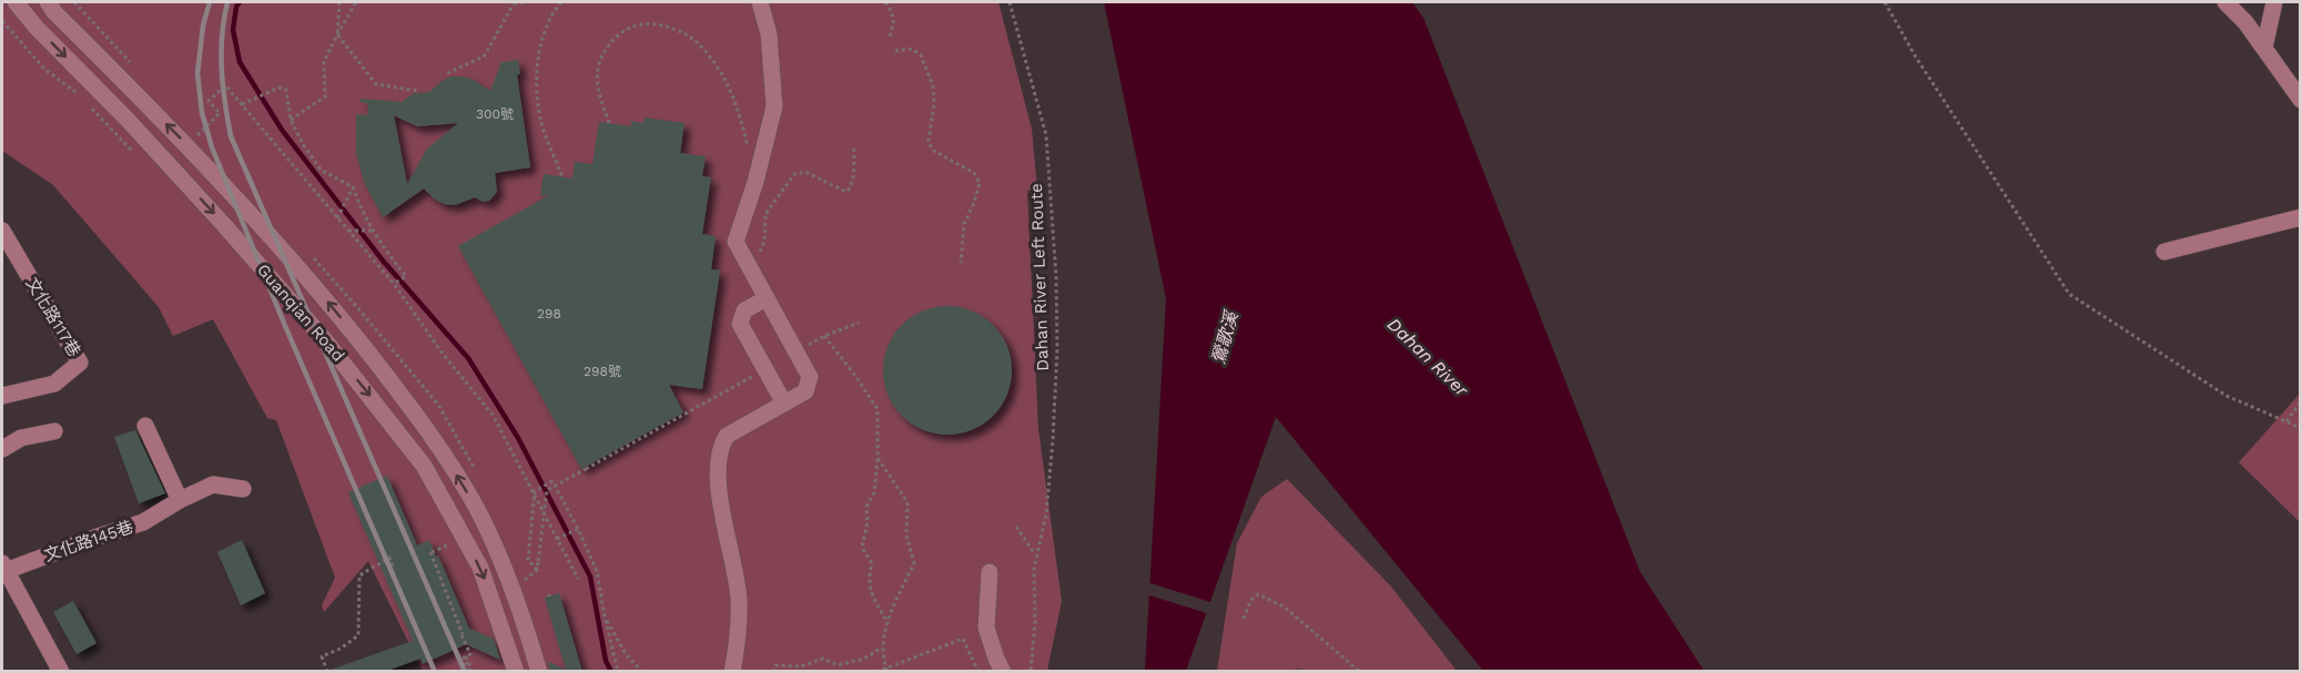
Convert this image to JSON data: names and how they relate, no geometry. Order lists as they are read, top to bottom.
{
  "streets": {
    "street": ["Guanqian Road", "文化路117巷", "文化路145巷"],
    "path": ["Dahan River Left Route"]
  },
  "water": ["鶯歌溪", "Dahan River"],
  "house_numbers": ["300號", "298", "298號"]
}
